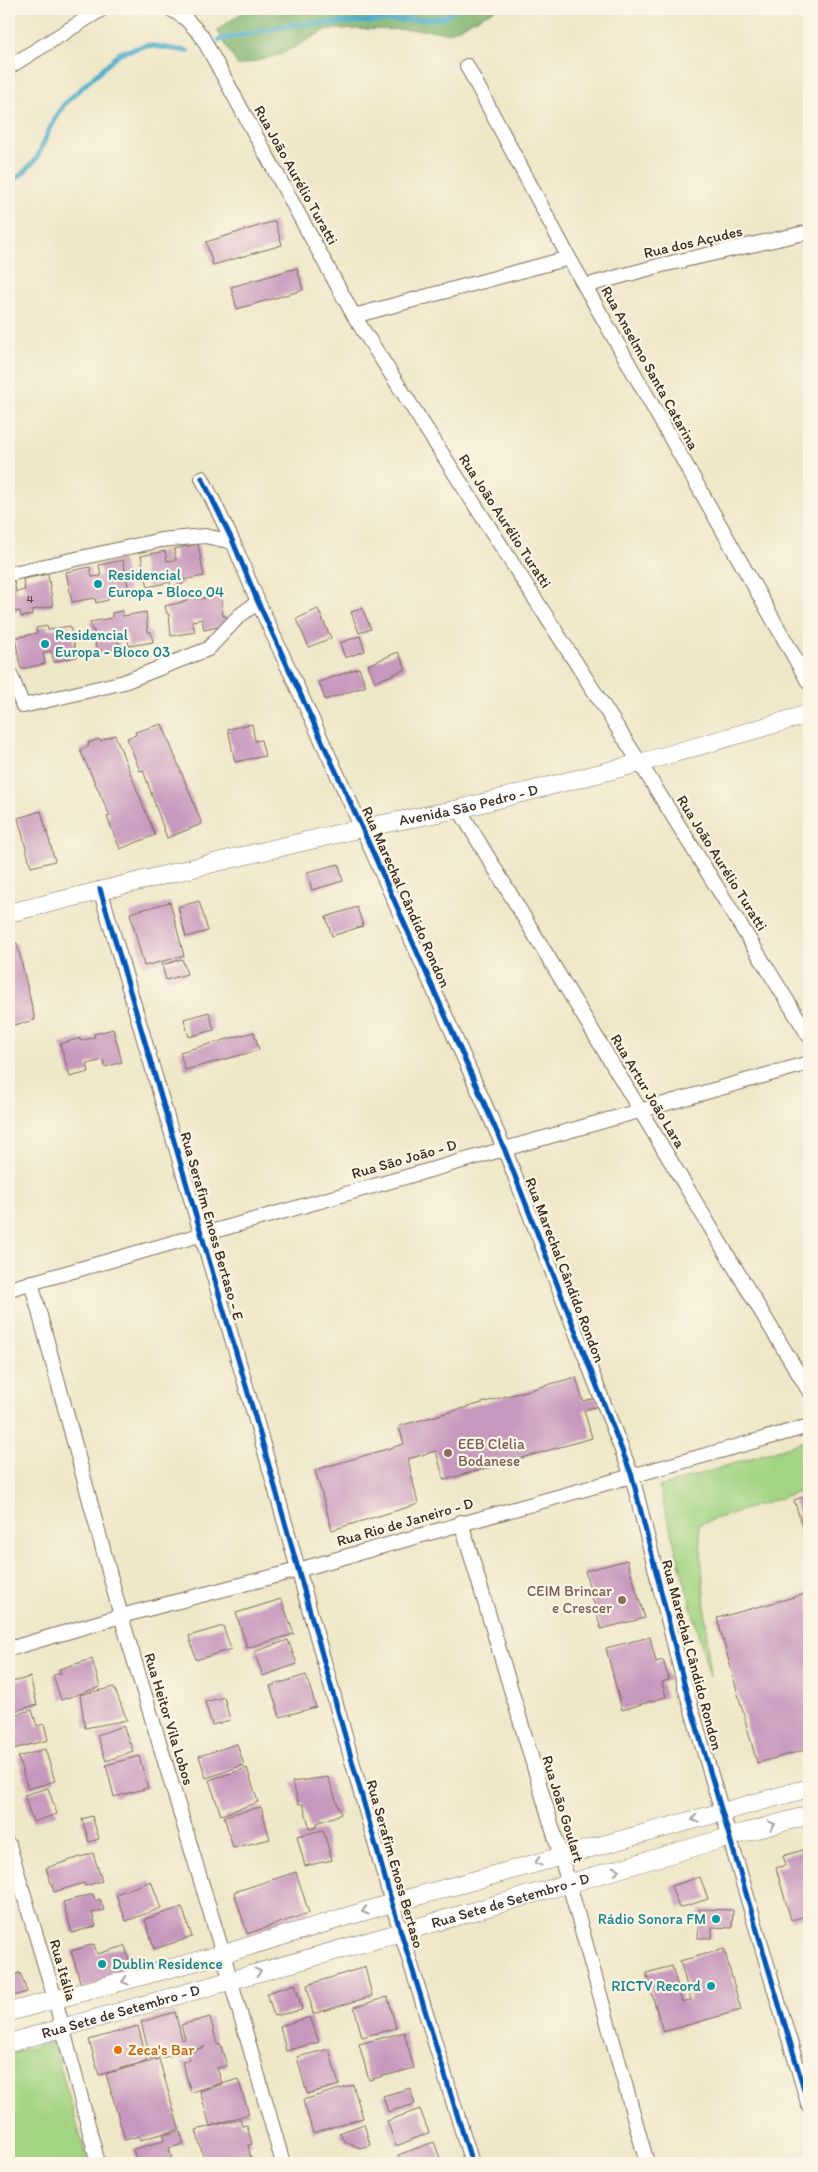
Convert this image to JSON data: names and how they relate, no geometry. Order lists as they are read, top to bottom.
{
  "streets": {
    "street": [
      "Rua João Aurélio Turatti",
      "Rua dos Açudes",
      "Rua Anselmo Santa Catarina",
      "Avenida São Pedro - D",
      "Rua Marechal Cândido Rondon",
      "Rua Artur João Lara",
      "Rua São João - D",
      "Rua Serafim Enoss Bertaso - E",
      "Rua Rio de Janeiro - D",
      "Rua Heitor Vila Lobos",
      "Rua João Goulart",
      "Rua Serafim Enoss Bertaso",
      "Rua Sete de Setembro - D",
      "Rua Itália"
    ]
  },
  "crossings": [
    ["Rua João Aurélio Turatti", "Avenida São Pedro - D"],
    ["Rua dos Açudes", "Rua Anselmo Santa Catarina"],
    ["Avenida São Pedro - D", "Rua Marechal Cândido Rondon"],
    ["Avenida São Pedro - D", "Rua Artur João Lara"],
    ["Avenida São Pedro - D", "Rua Serafim Enoss Bertaso - E"],
    ["Rua Marechal Cândido Rondon", "Rua São João - D"],
    ["Rua Marechal Cândido Rondon", "Rua Rio de Janeiro - D"],
    ["Rua Marechal Cândido Rondon", "Rua Sete de Setembro - D"],
    ["Rua Artur João Lara", "Rua São João - D"],
    ["Rua São João - D", "Rua Serafim Enoss Bertaso - E"],
    ["Rua São João - D", "Rua Heitor Vila Lobos"],
    ["Rua Serafim Enoss Bertaso - E", "Rua Rio de Janeiro - D"],
    ["Rua Serafim Enoss Bertaso - E", "Rua Serafim Enoss Bertaso"],
    ["Rua Rio de Janeiro - D", "Rua Heitor Vila Lobos"],
    ["Rua Rio de Janeiro - D", "Rua João Goulart"],
    ["Rua Rio de Janeiro - D", "Rua Serafim Enoss Bertaso"],
    ["Rua Heitor Vila Lobos", "Rua Sete de Setembro - D"],
    ["Rua João Goulart", "Rua Sete de Setembro - D"],
    ["Rua Serafim Enoss Bertaso", "Rua Sete de Setembro - D"],
    ["Rua Sete de Setembro - D", "Rua Itália"]
  ],
  "places": [
    "Residencial Europa - Bloco 04",
    "Residencial Europa - Bloco 03",
    "EEB Clelia Bodanese",
    "CEIM Brincar e Crescer",
    "Rádio Sonora FM",
    "Dublin Residence",
    "RICTV Record",
    "Zeca's Bar"
  ],
  "house_numbers": ["4"]
}
